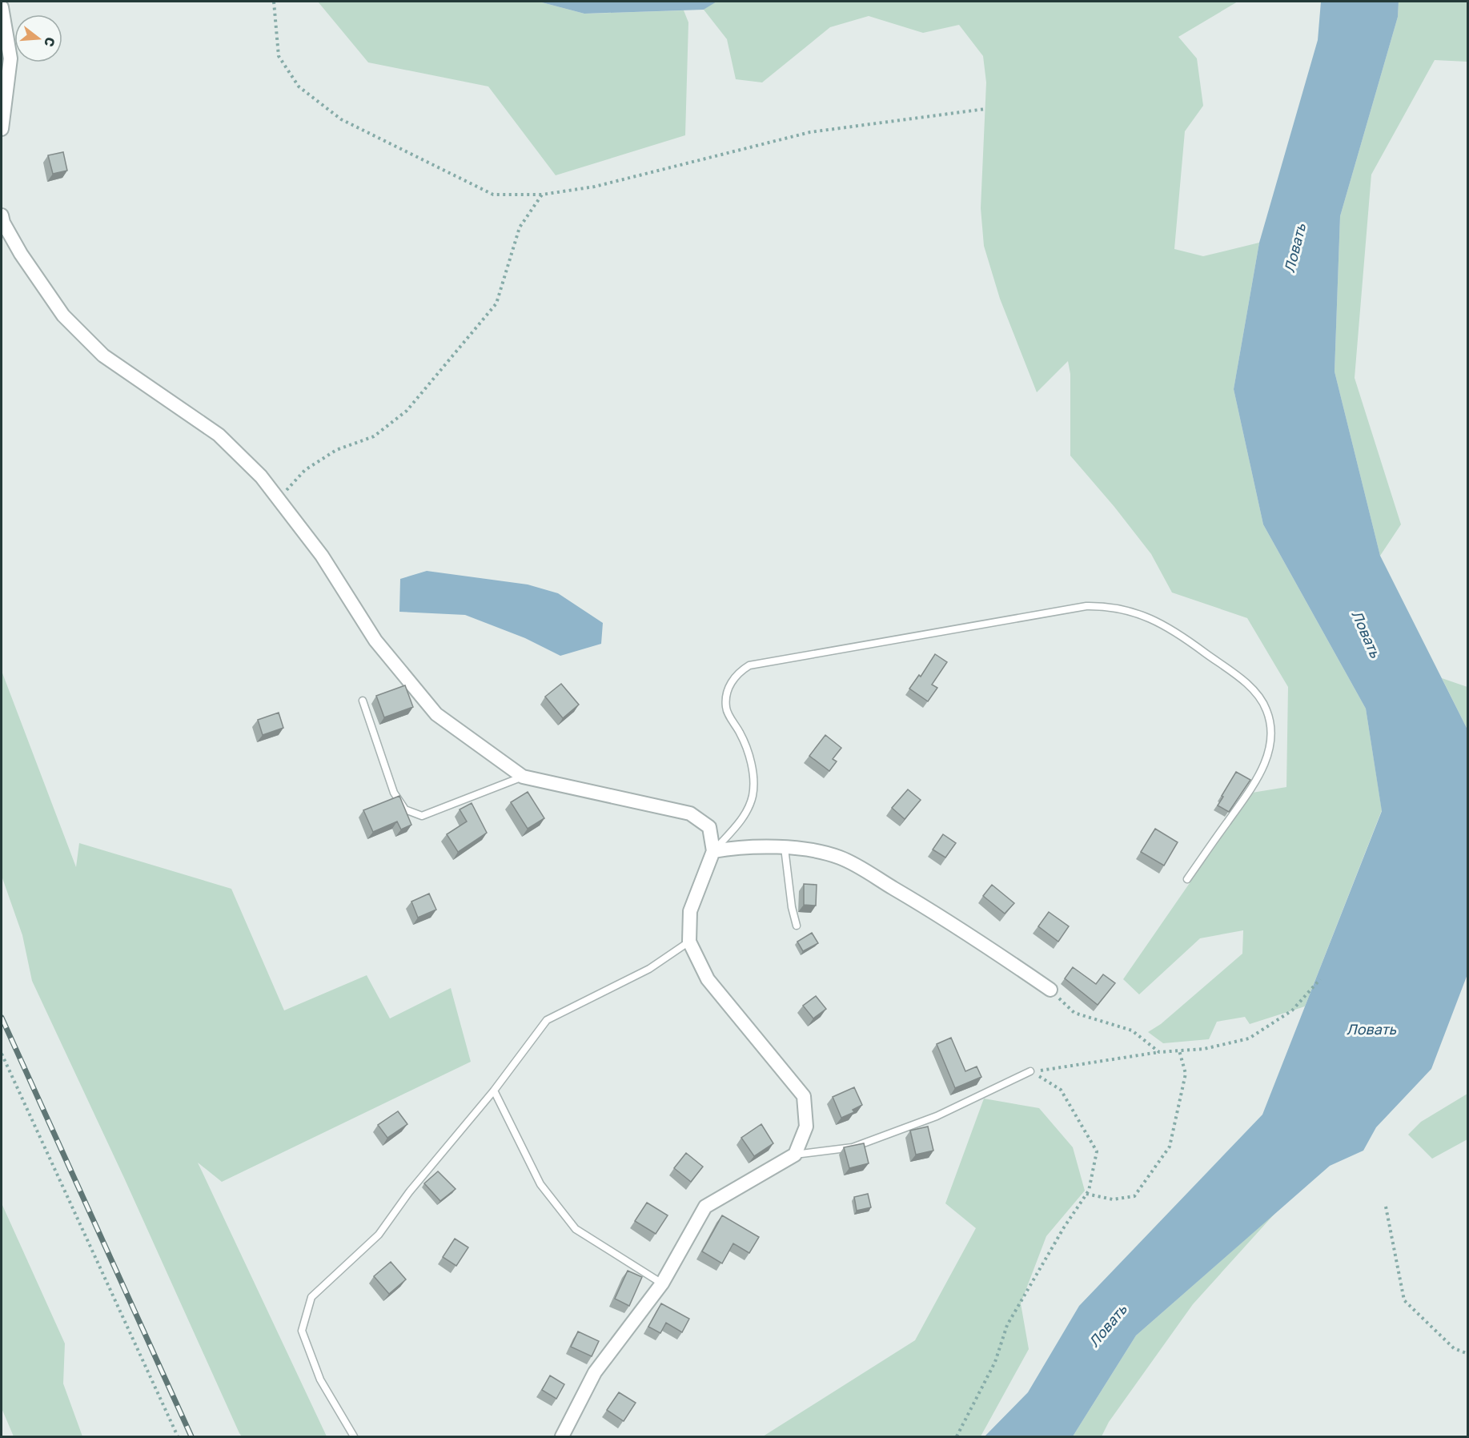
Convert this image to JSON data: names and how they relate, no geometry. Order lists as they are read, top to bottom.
{
  "water": ["Ловать"],
  "north": "right"
}
